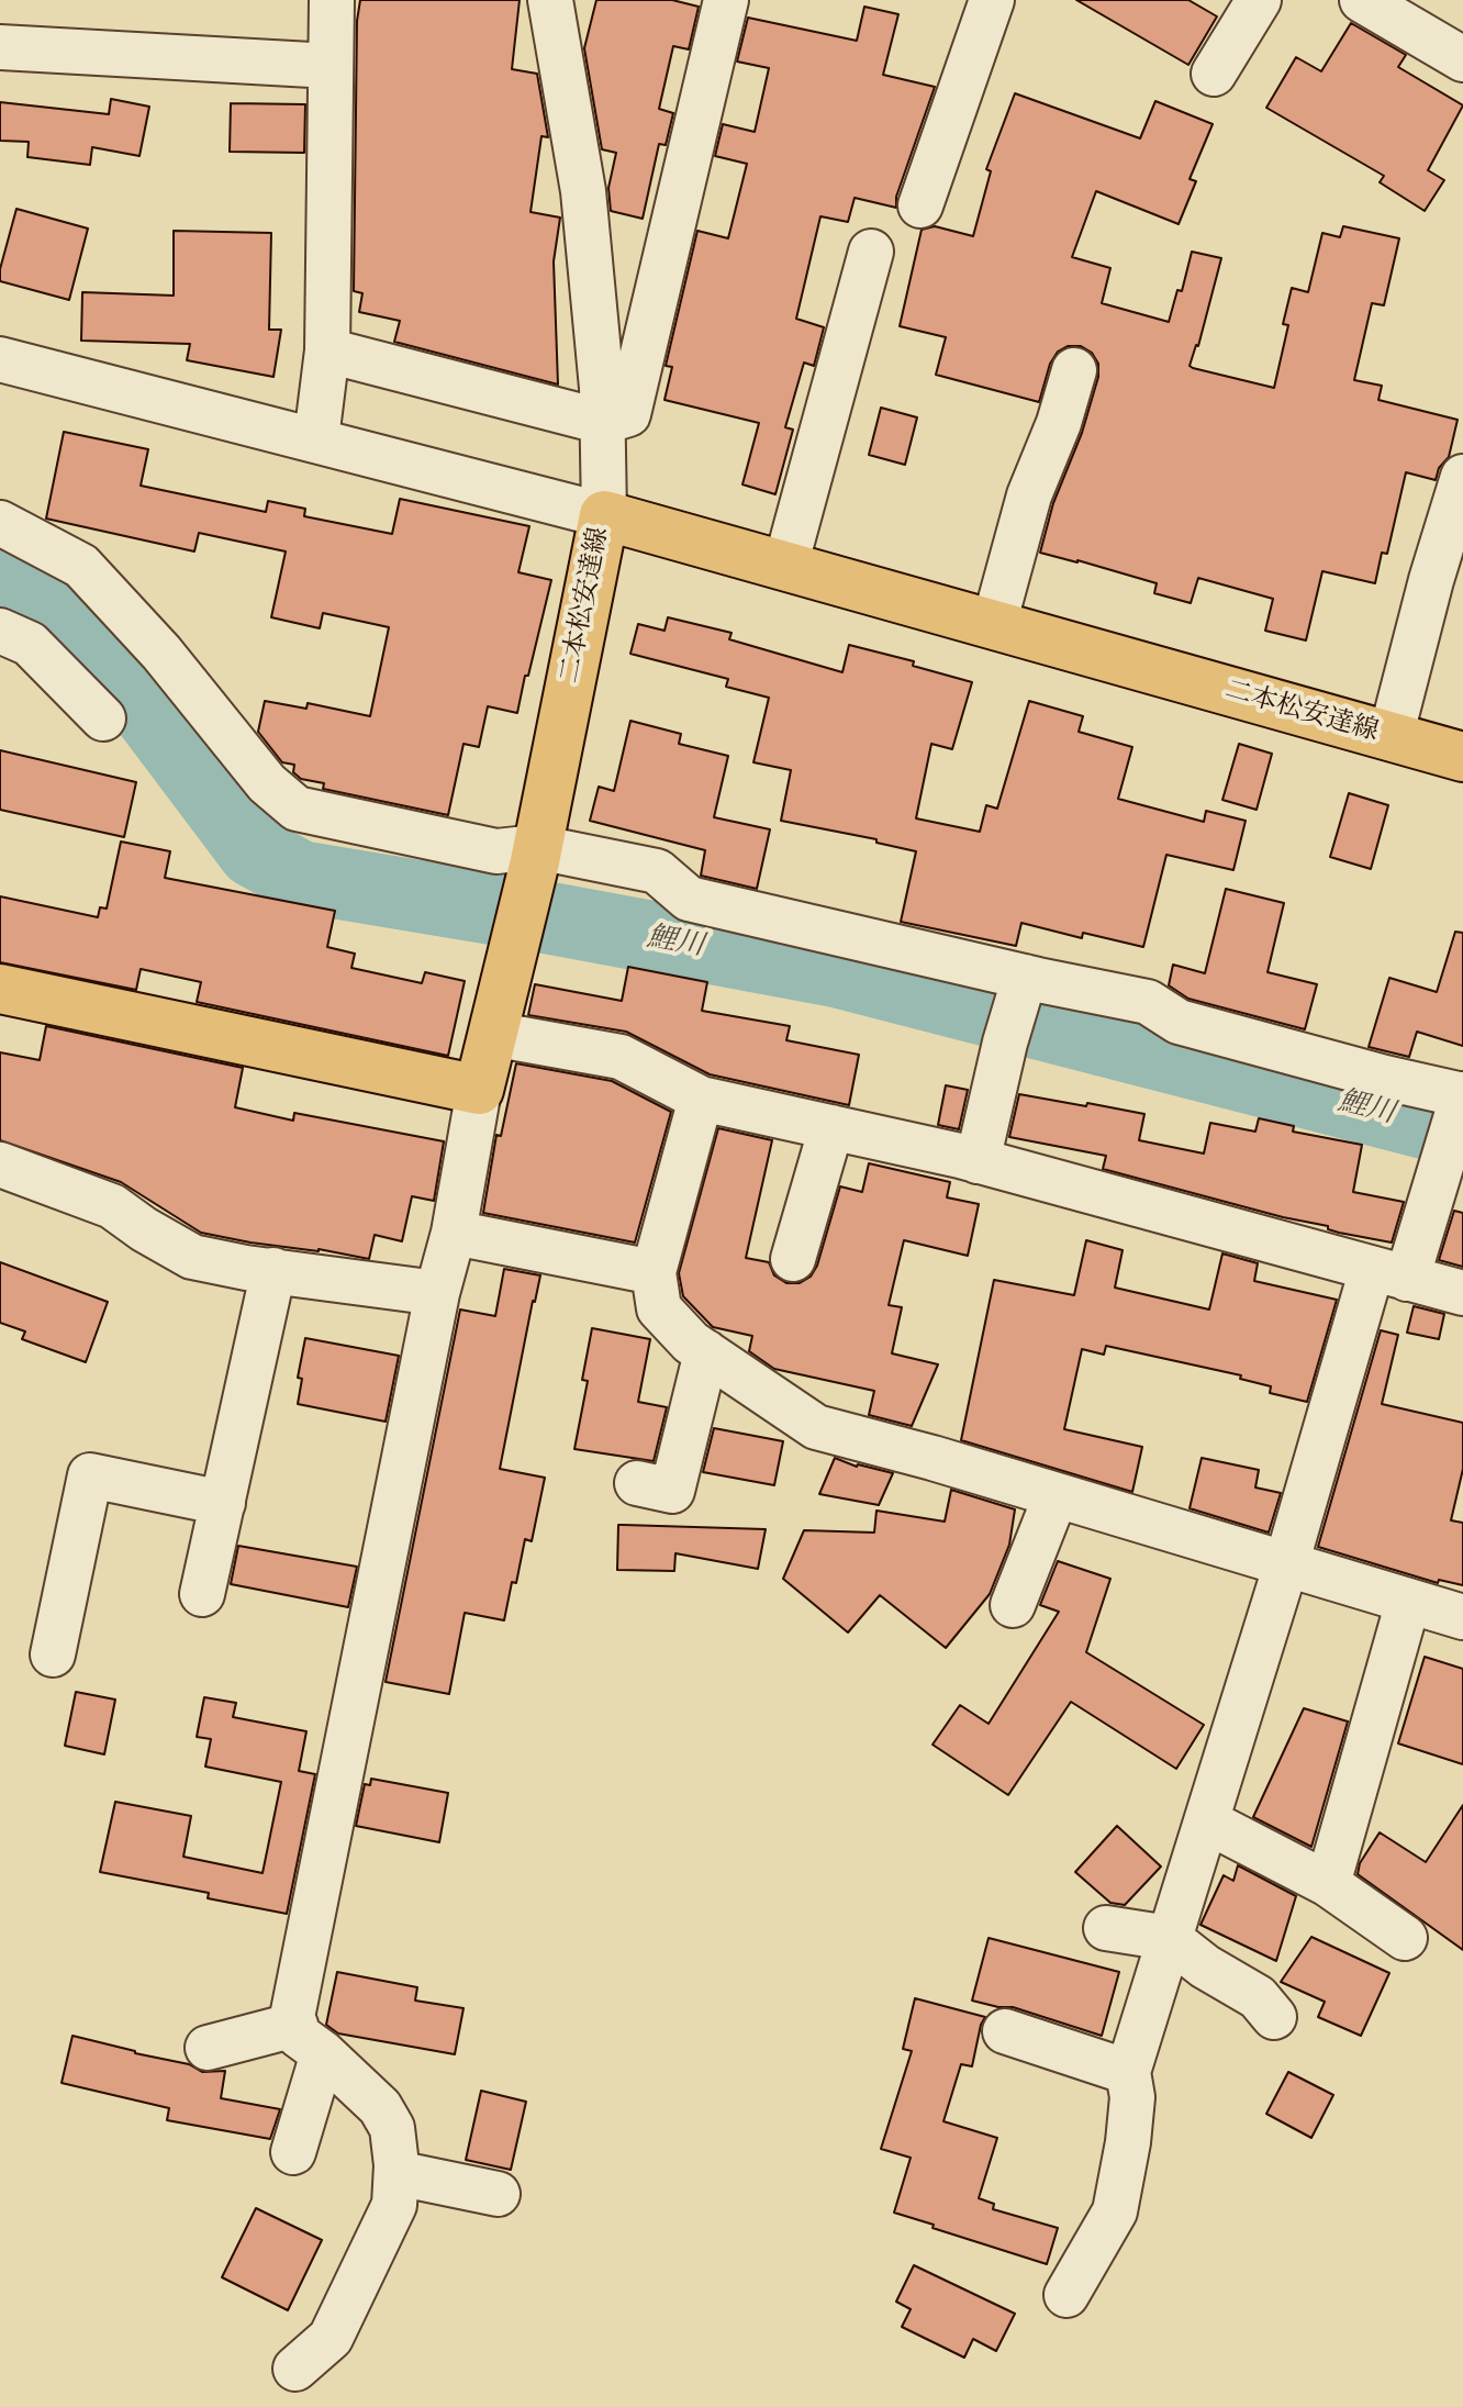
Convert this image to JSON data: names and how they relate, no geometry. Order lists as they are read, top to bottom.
{
  "streets": {
    "main road": ["二本松安達線"]
  },
  "water": ["鯉川"]
}
